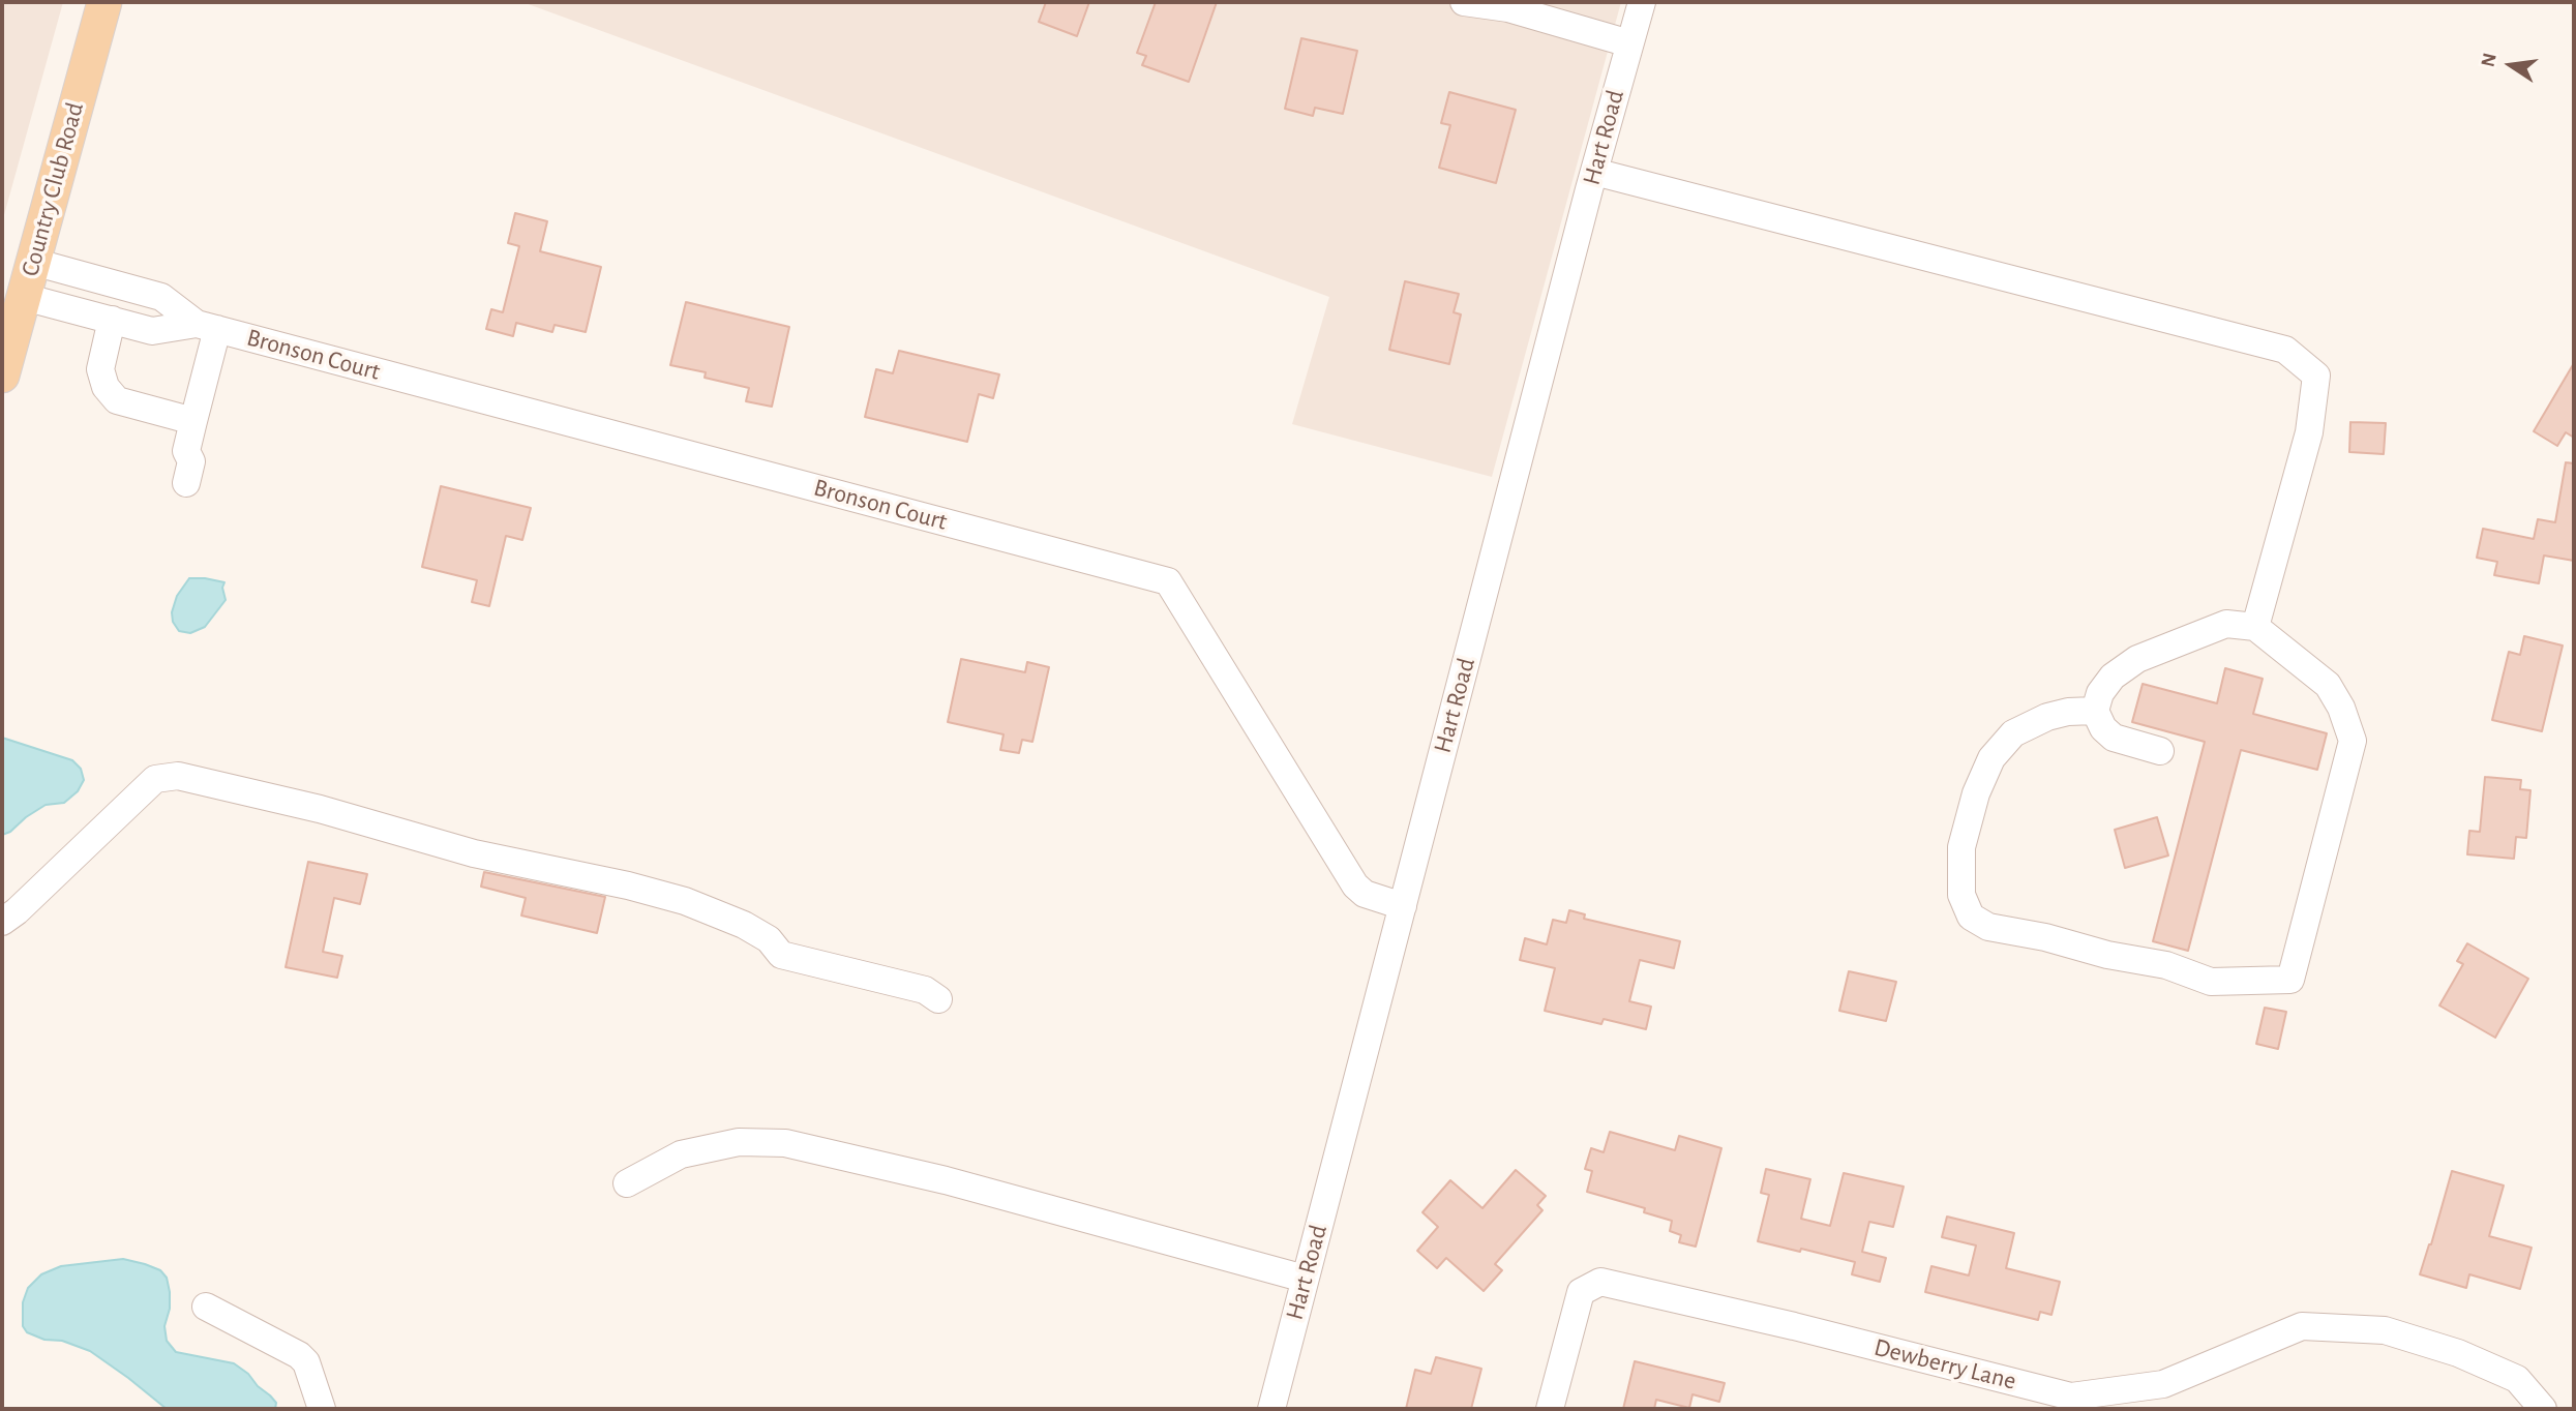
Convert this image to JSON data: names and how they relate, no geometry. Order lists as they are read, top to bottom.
{
  "streets": {
    "main road": ["Country Club Road"],
    "street": ["Hart Road", "Bronson Court", "Dewberry Lane"]
  },
  "crossings": [
    ["Hart Road", "Bronson Court"],
    ["Country Club Road", "Bronson Court"]
  ],
  "north": "left"
}
